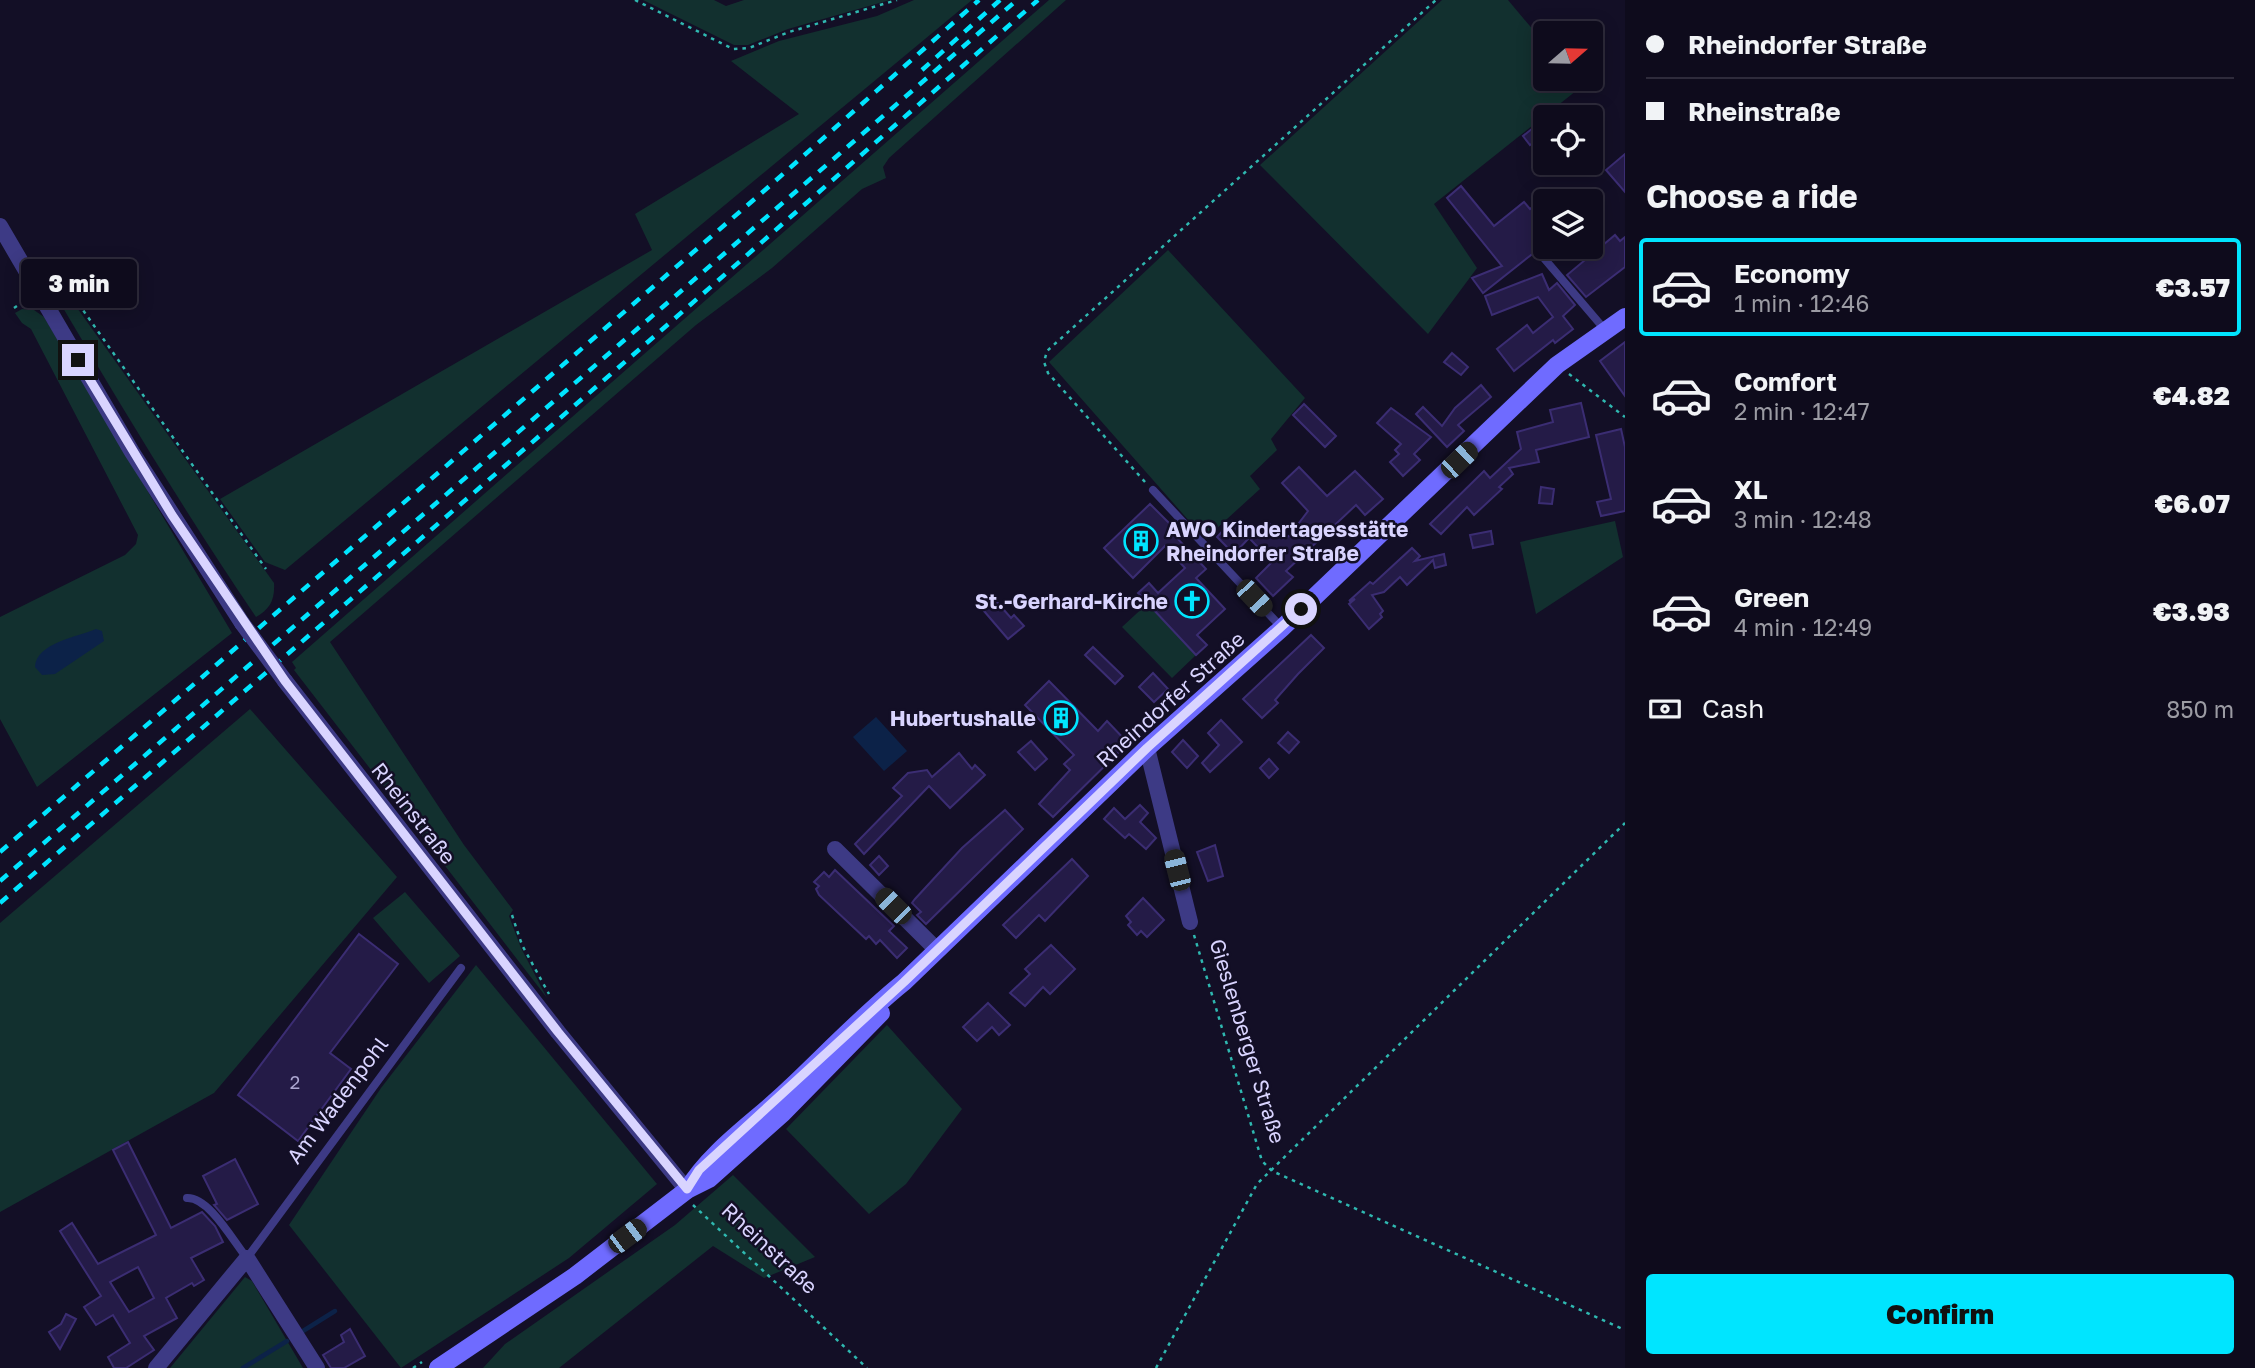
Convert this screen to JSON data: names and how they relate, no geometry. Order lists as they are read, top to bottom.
{
  "streets": {
    "main road": ["Rheindorfer Straße"],
    "street": ["Rheinstraße", "Gieslenberger Straße", "Am Wadenpohl"]
  },
  "crossings": [
    ["Rheindorfer Straße", "Rheinstraße"],
    ["Rheindorfer Straße", "Gieslenberger Straße"]
  ],
  "places": {
    "building": ["AWO Kindertagesstätte Rheindorfer Straße", "Hubertushalle"],
    "church": ["St.-Gerhard-Kirche"]
  },
  "house_numbers": ["2"],
  "north": "right",
  "page": {
    "banner": ["Rheindorfer Straße", "Rheinstraße"],
    "heading": "Choose a ride",
    "list": [
      {
        "name": "Economy",
        "note": "1 min · 12:46",
        "value": "€3.57"
      },
      {
        "name": "Comfort",
        "note": "2 min · 12:47",
        "value": "€4.82"
      },
      {
        "name": "XL",
        "note": "3 min · 12:48",
        "value": "€6.07"
      },
      {
        "name": "Green",
        "note": "4 min · 12:49",
        "value": "€3.93"
      }
    ],
    "bubble": "3 min",
    "pay": ["Cash", "850 m"],
    "buttons": "Confirm"
  }
}
